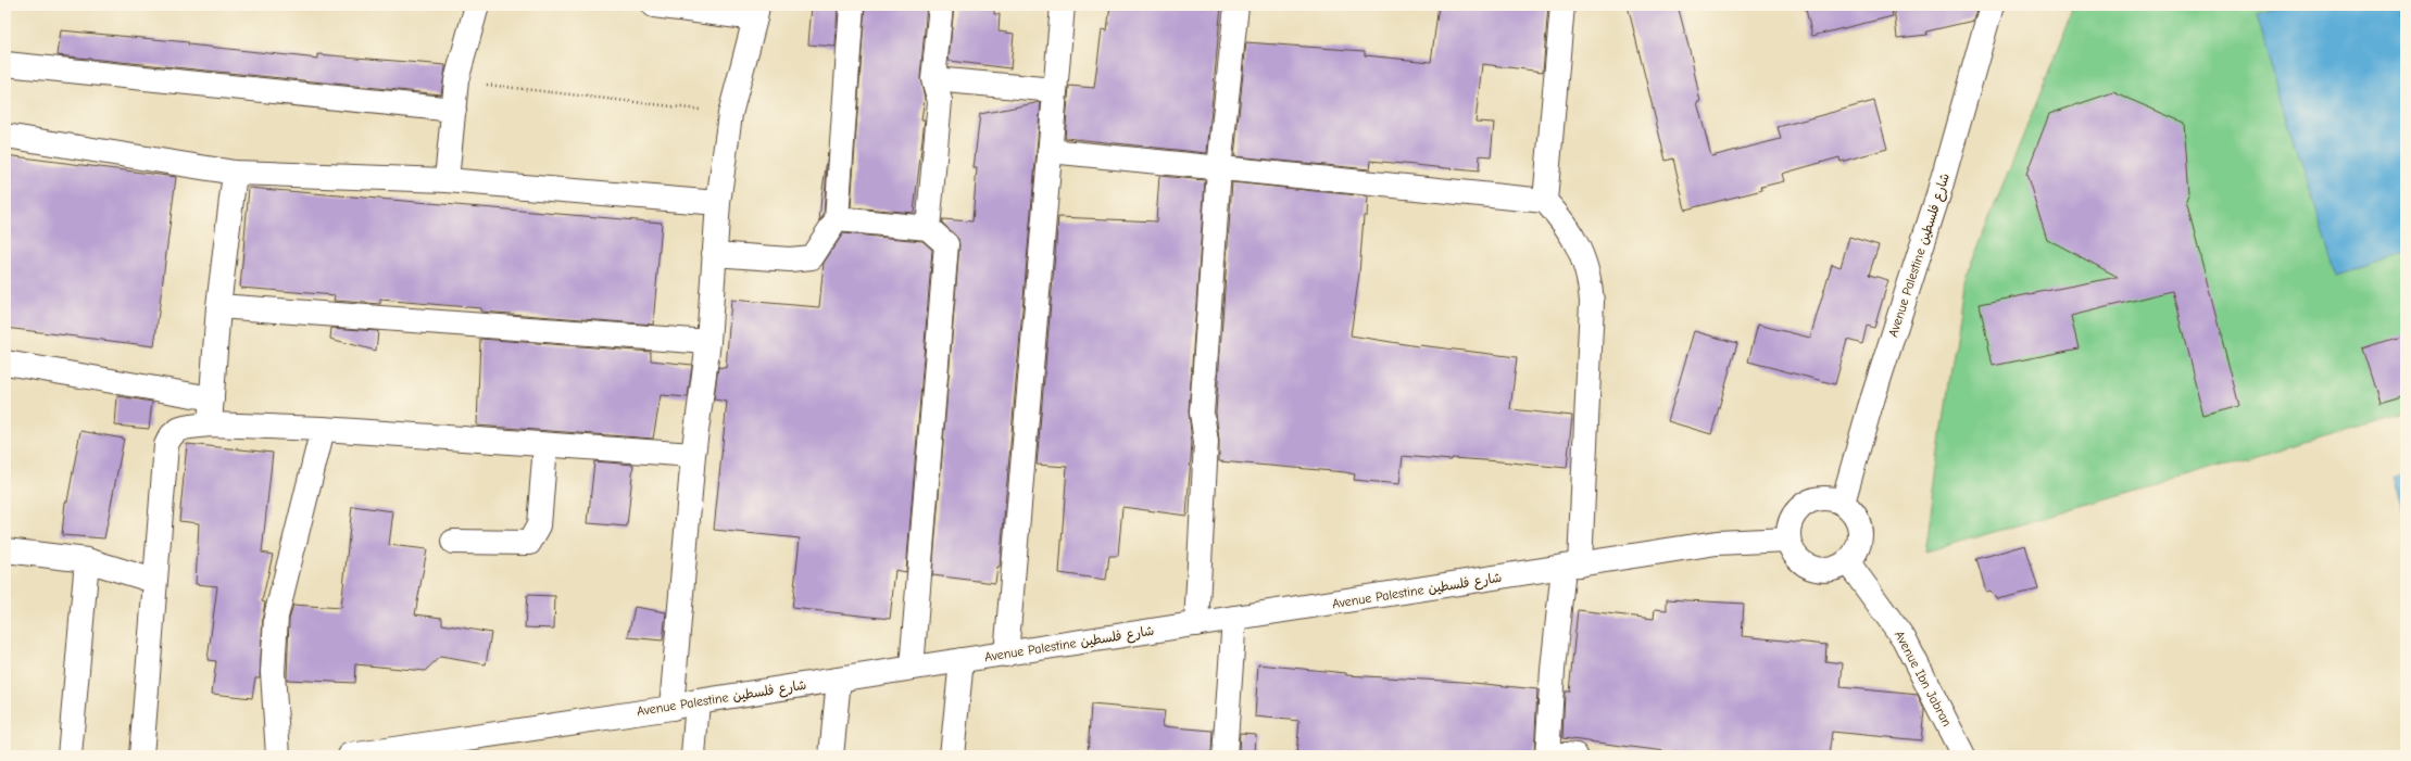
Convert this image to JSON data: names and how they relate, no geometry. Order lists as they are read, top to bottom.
{
  "streets": {
    "street": ["Avenue Palestine شارع فلسطين", "Avenue Ibn Jabran"]
  },
  "crossings": [
    ["Avenue Palestine شارع فلسطين", "Avenue Ibn Jabran"]
  ]
}
